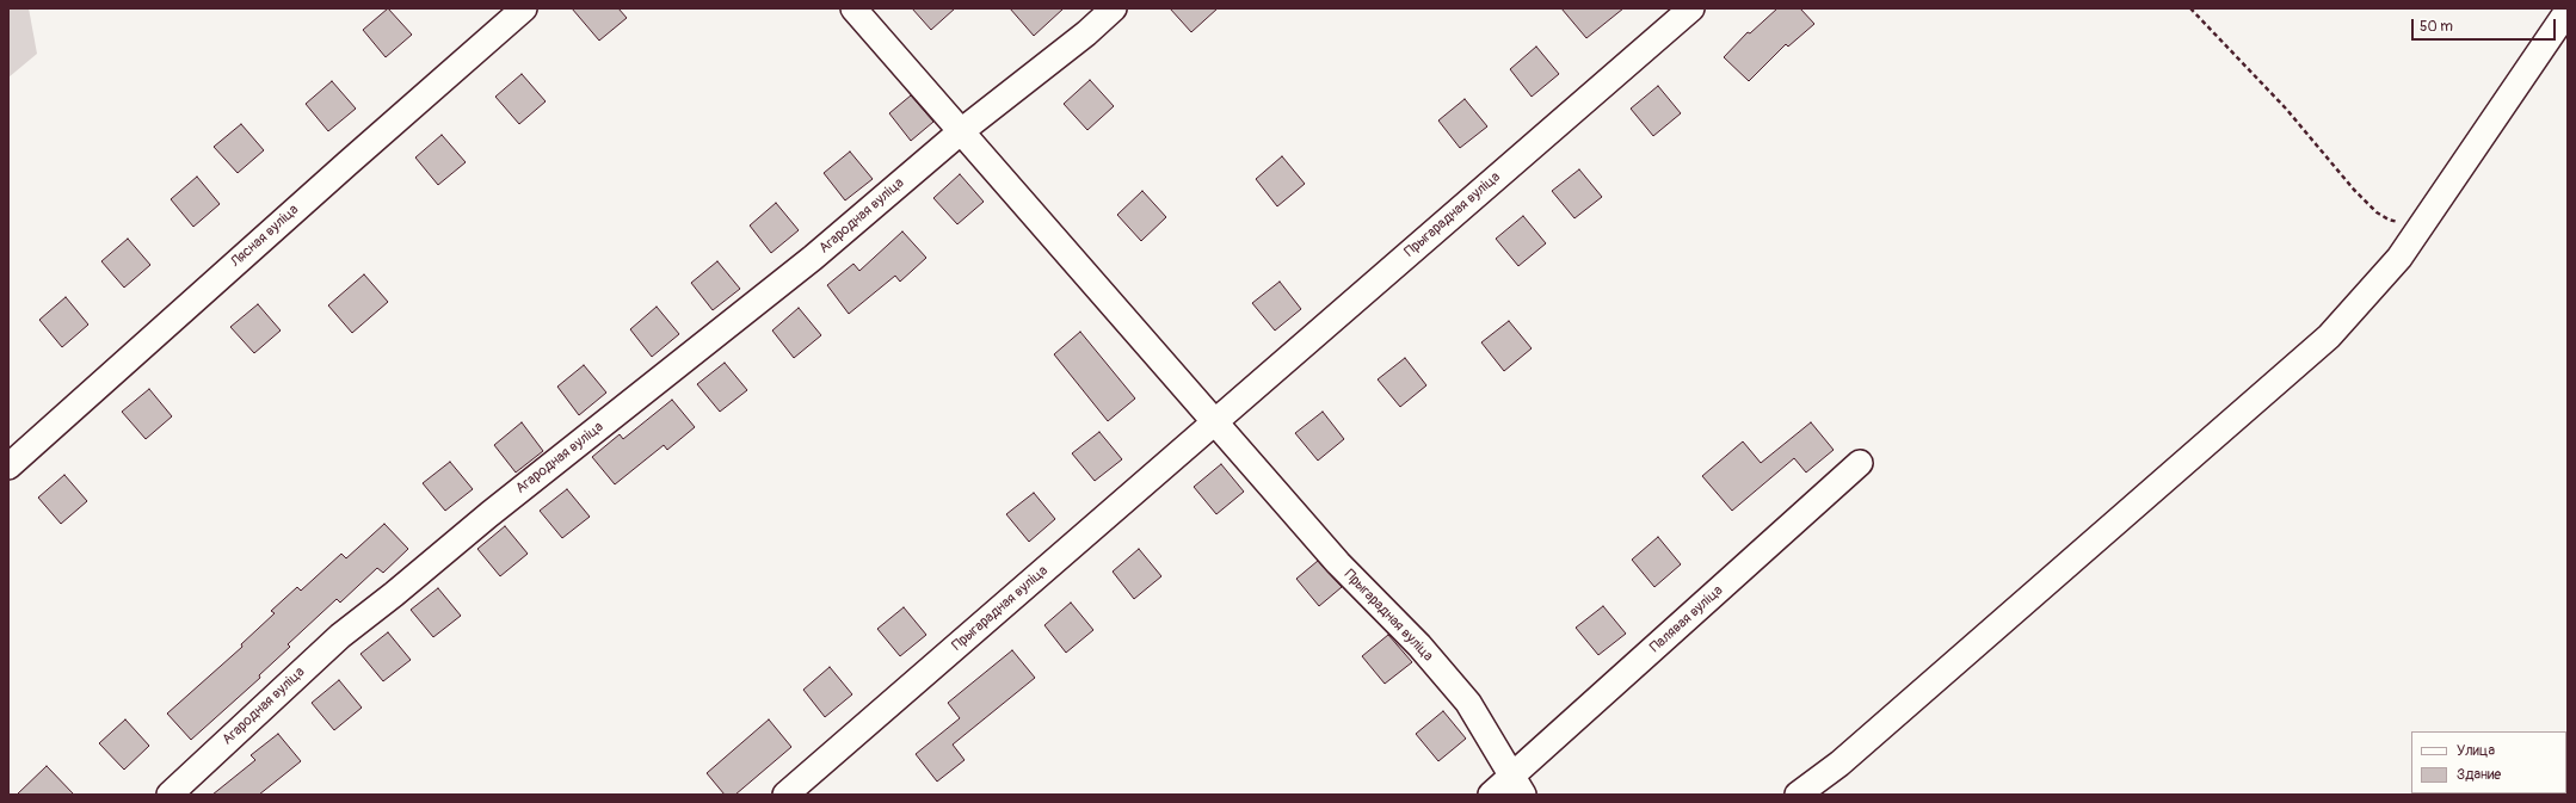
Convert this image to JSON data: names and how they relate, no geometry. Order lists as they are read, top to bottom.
{
  "streets": {
    "street": [
      "Прыгарадная вуліца",
      "Агародная вуліца",
      "Лясная вуліца",
      "Палявая вуліца"
    ]
  },
  "crossings": [
    ["Прыгарадная вуліца", "Палявая вуліца"]
  ],
  "legend": ["Улица", "Здание"],
  "scale_bar": "50 m"
}
